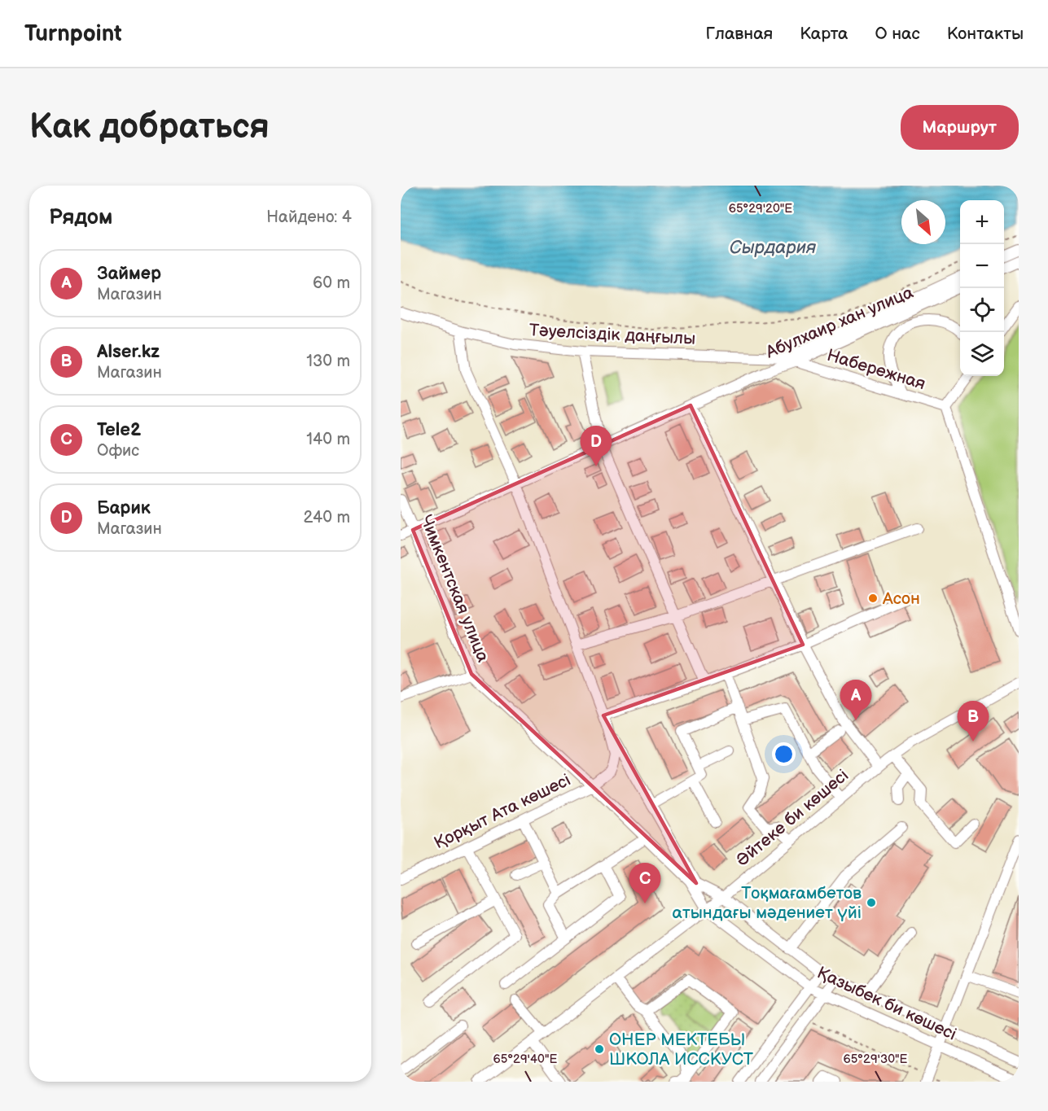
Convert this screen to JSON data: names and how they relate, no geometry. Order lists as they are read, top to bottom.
{
  "streets": {
    "street": [
      "Абулхаир хан улица",
      "Тәуелсіздік даңғылы",
      "Набережная",
      "Чимкентская улица",
      "Қорқыт Ата көшесі",
      "Әйтеке би көшесі",
      "Қазыбек би көшесі"
    ]
  },
  "crossings": [
    ["Абулхаир хан улица", "Тәуелсіздік даңғылы"],
    ["Абулхаир хан улица", "Набережная"],
    ["Тәуелсіздік даңғылы", "Набережная"],
    ["Чимкентская улица", "Қорқыт Ата көшесі"],
    ["Чимкентская улица", "Қазыбек би көшесі"],
    ["Қорқыт Ата көшесі", "Қазыбек би көшесі"],
    ["Әйтеке би көшесі", "Қазыбек би көшесі"]
  ],
  "water": ["Сырдария"],
  "places": ["Асон", "Тоқмағамбетов атындағы мәдениет үйі", "ОНЕР МЕКТЕБЫ ШКОЛА ИССКУСТ"],
  "north": "bottom right",
  "page": {
    "header": "Turnpoint",
    "nav": [
      "Главная",
      "Карта",
      "О нас",
      "Контакты"
    ],
    "buttons": "Маршрут",
    "title": "Как добраться",
    "heading": ["Рядом", "Найдено: 4"],
    "map_buttons": ["+", "−"],
    "list": [
      {
        "mark": "A",
        "name": "Займер",
        "note": "Магазин",
        "value": "60 m"
      },
      {
        "mark": "B",
        "name": "Alser.kz",
        "note": "Магазин",
        "value": "130 m"
      },
      {
        "mark": "C",
        "name": "Tele2",
        "note": "Офис",
        "value": "140 m"
      },
      {
        "mark": "D",
        "name": "Барик",
        "note": "Магазин",
        "value": "240 m"
      }
    ],
    "pins": [
      "D",
      "A",
      "B",
      "C"
    ]
  },
  "coordinates": ["65°29'20\"E", "65°29'40\"E", "65°29'30\"E"]
}
